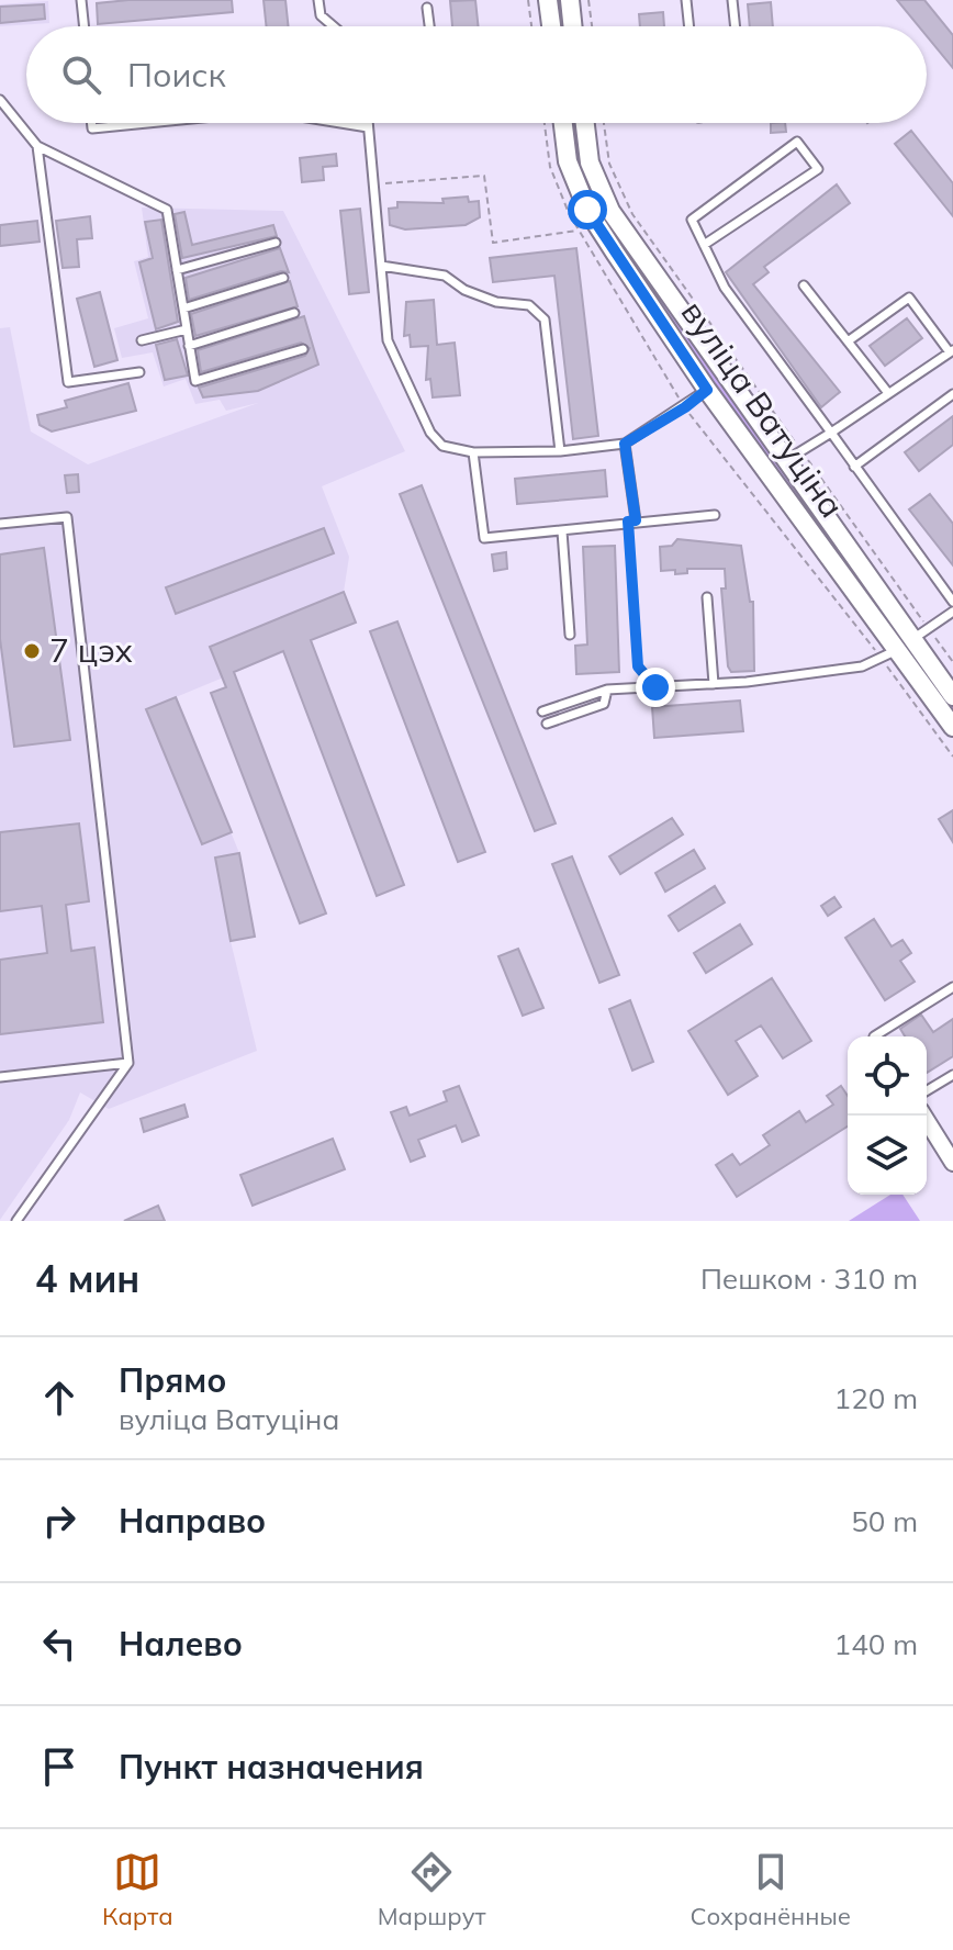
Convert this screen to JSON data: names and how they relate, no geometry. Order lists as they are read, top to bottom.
{
  "streets": {
    "street": ["вуліца Ватуціна"]
  },
  "places": ["7 цэх"],
  "page": {
    "search": "Поиск",
    "heading": ["4 мин", "Пешком · 310 m"],
    "list": [
      ["Прямо", "вуліца Ватуціна", "120 m"],
      ["Направо", "50 m"],
      ["Налево", "140 m"],
      "Пункт назначения"
    ],
    "nav": ["Карта", "Маршрут", "Сохранённые"]
  }
}
